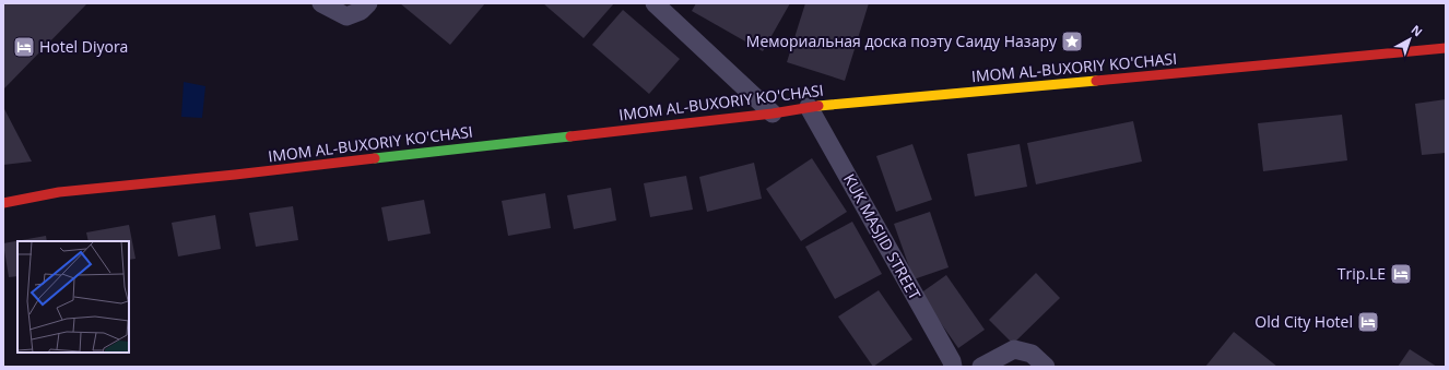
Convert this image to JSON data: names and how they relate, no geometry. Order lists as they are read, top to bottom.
{
  "streets": {
    "main road": ["IMOM AL-BUXORIY KO'CHASI"],
    "lane": ["KUK MASJID STREET"]
  },
  "crossings": [
    ["IMOM AL-BUXORIY KO'CHASI", "KUK MASJID STREET"]
  ],
  "places": {
    "place": ["Мемориальная доска поэту Саиду Назару"],
    "hotel": ["Hotel Diyora", "Trip.LE", "Old City Hotel"]
  },
  "north": "top right"
}
